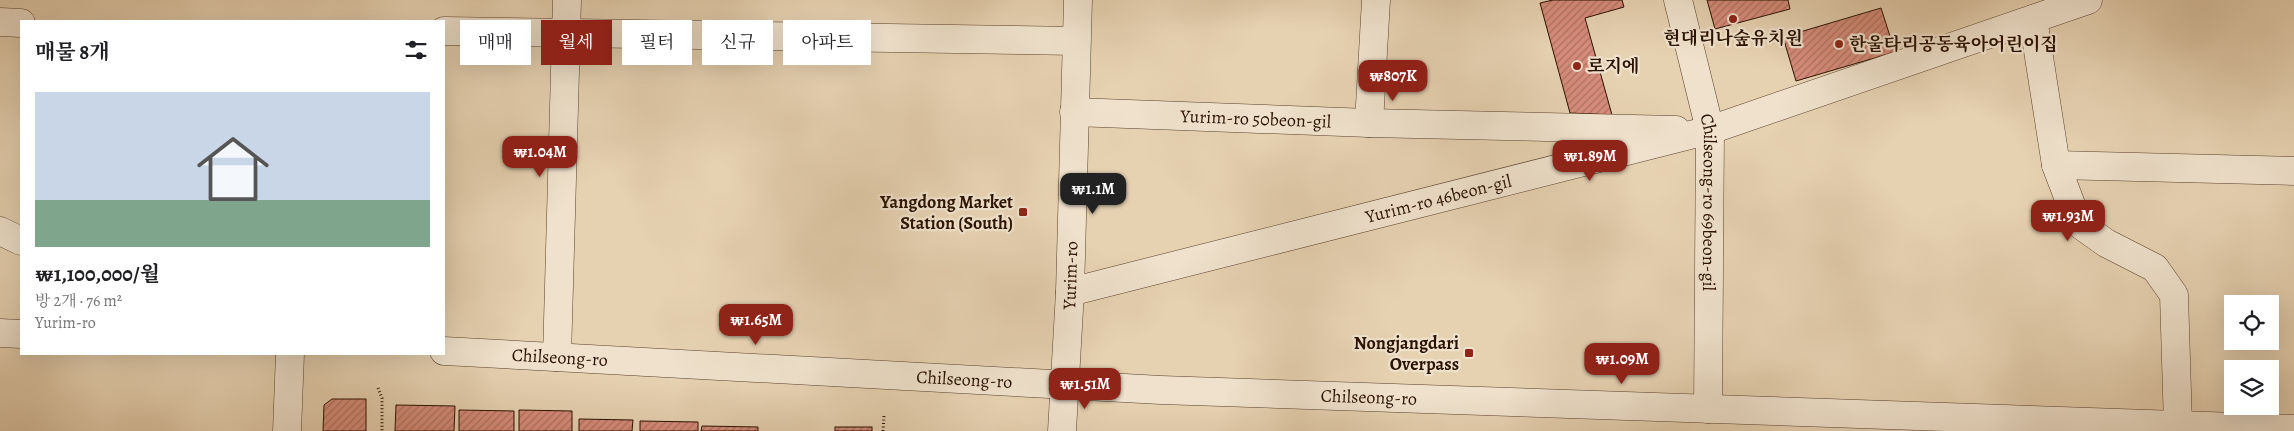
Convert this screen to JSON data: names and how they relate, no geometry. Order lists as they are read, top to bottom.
{
  "streets": {
    "street": [
      "Yurim-ro 50beon-gil",
      "Yurim-ro 46beon-gil",
      "Chilseong-ro 69beon-gil",
      "Yurim-ro",
      "Chilseong-ro"
    ]
  },
  "crossings": [
    ["Yurim-ro 50beon-gil", "Yurim-ro 46beon-gil"],
    ["Yurim-ro 50beon-gil", "Chilseong-ro 69beon-gil"],
    ["Yurim-ro 50beon-gil", "Yurim-ro"],
    ["Yurim-ro 46beon-gil", "Chilseong-ro 69beon-gil"],
    ["Yurim-ro 46beon-gil", "Yurim-ro"],
    ["Chilseong-ro 69beon-gil", "Chilseong-ro"],
    ["Yurim-ro", "Chilseong-ro"]
  ],
  "places": {
    "other": ["현대리나숲유치원", "한울타리공동육아어린이집", "로지에"],
    "transit": ["Yangdong Market Station (South)", "Nongjangdari Overpass"]
  },
  "page": {
    "chip": [
      "매매",
      "월세",
      "필터",
      "신규",
      "아파트"
    ],
    "heading": "매물 8개",
    "price": [
      "₩807K",
      "₩1.04M",
      "₩1.89M",
      "₩1.1M",
      "₩1.93M",
      "₩1.65M",
      "₩1.09M",
      "₩1.51M"
    ],
    "list": [
      {
        "name": "₩1,100,000/월",
        "note": "방 2개 · 76 m² · Yurim-ro"
      }
    ]
  }
}
